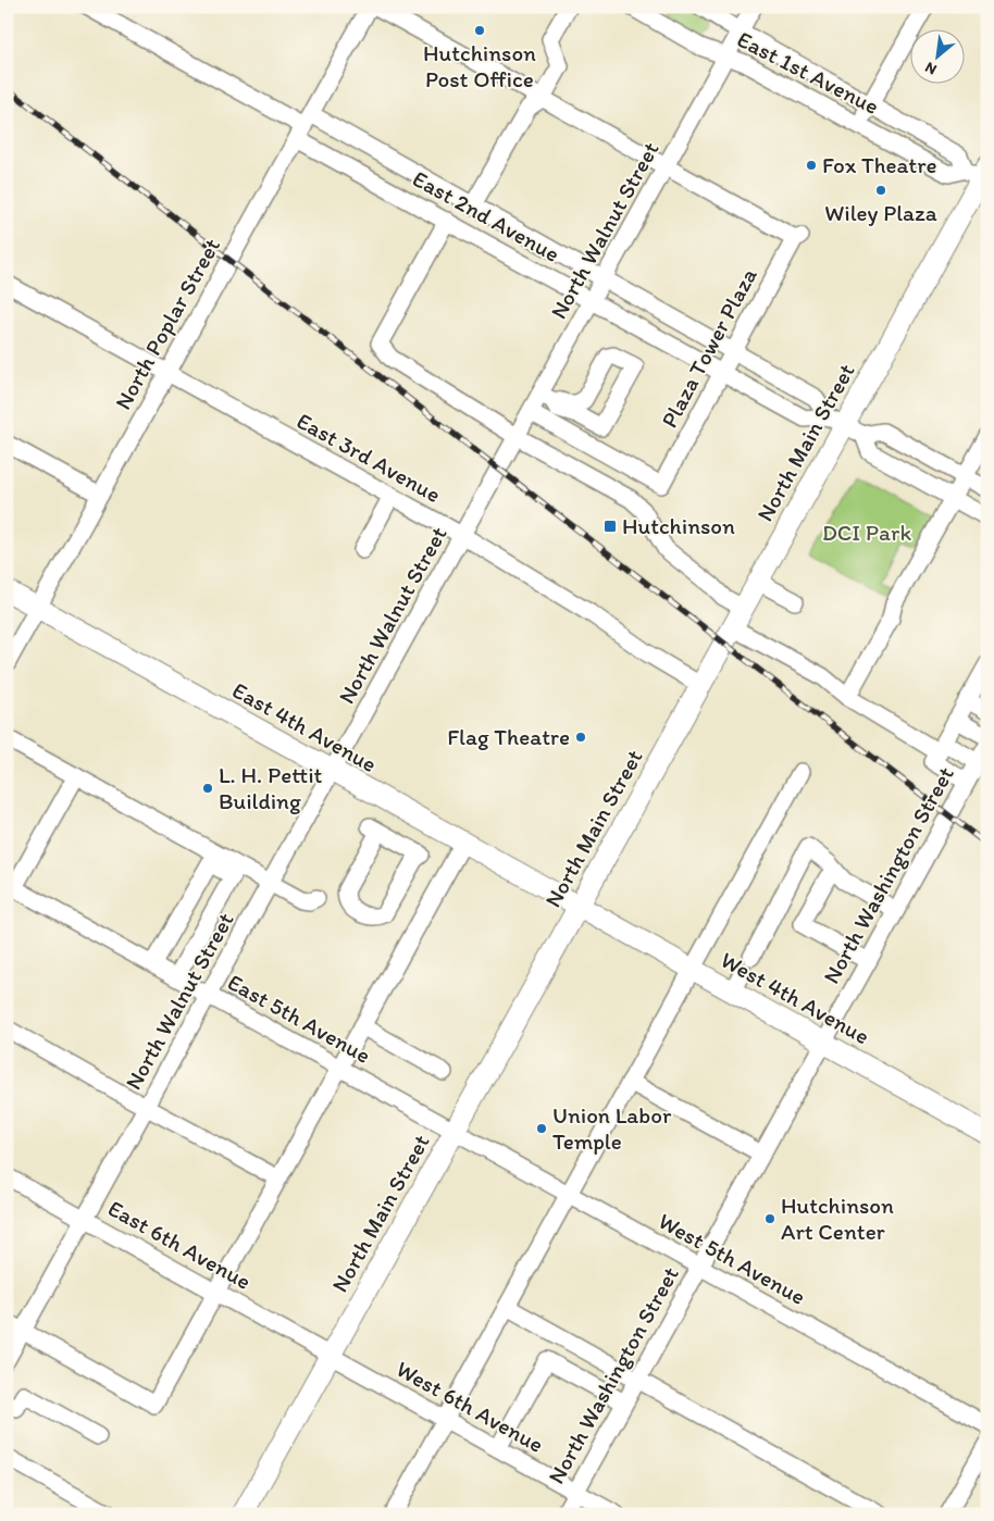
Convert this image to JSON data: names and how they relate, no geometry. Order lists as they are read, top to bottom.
{
  "streets": {
    "main road": ["North Main Street", "East 4th Avenue", "West 4th Avenue"],
    "street": [
      "East 1st Avenue",
      "East 2nd Avenue",
      "North Walnut Street",
      "North Poplar Street",
      "Plaza Tower Plaza",
      "East 3rd Avenue",
      "North Washington Street",
      "East 5th Avenue",
      "East 6th Avenue",
      "West 5th Avenue",
      "West 6th Avenue"
    ]
  },
  "crossings": [
    ["East 1st Avenue", "North Walnut Street"],
    ["East 1st Avenue", "North Main Street"],
    ["East 2nd Avenue", "North Walnut Street"],
    ["East 2nd Avenue", "North Poplar Street"],
    ["East 2nd Avenue", "Plaza Tower Plaza"],
    ["East 2nd Avenue", "North Main Street"],
    ["North Walnut Street", "Plaza Tower Plaza"],
    ["North Walnut Street", "East 3rd Avenue"],
    ["North Walnut Street", "East 4th Avenue"],
    ["North Walnut Street", "East 5th Avenue"],
    ["North Walnut Street", "East 6th Avenue"],
    ["North Poplar Street", "East 3rd Avenue"],
    ["North Poplar Street", "East 4th Avenue"],
    ["North Main Street", "East 3rd Avenue"],
    ["North Main Street", "East 4th Avenue"],
    ["North Main Street", "West 4th Avenue"],
    ["North Main Street", "East 5th Avenue"],
    ["North Main Street", "East 6th Avenue"],
    ["North Main Street", "West 5th Avenue"],
    ["North Main Street", "West 6th Avenue"],
    ["East 4th Avenue", "West 4th Avenue"],
    ["North Washington Street", "West 4th Avenue"],
    ["North Washington Street", "West 5th Avenue"],
    ["North Washington Street", "West 6th Avenue"],
    ["East 5th Avenue", "West 5th Avenue"],
    ["East 6th Avenue", "West 6th Avenue"]
  ],
  "parks": ["DCI Park"],
  "places": {
    "other": [
      "Hutchinson Post Office",
      "Fox Theatre",
      "Wiley Plaza",
      "Flag Theatre",
      "L. H. Pettit Building",
      "Union Labor Temple",
      "Hutchinson Art Center"
    ],
    "transit": ["Hutchinson"]
  },
  "north": "bottom left"
}
